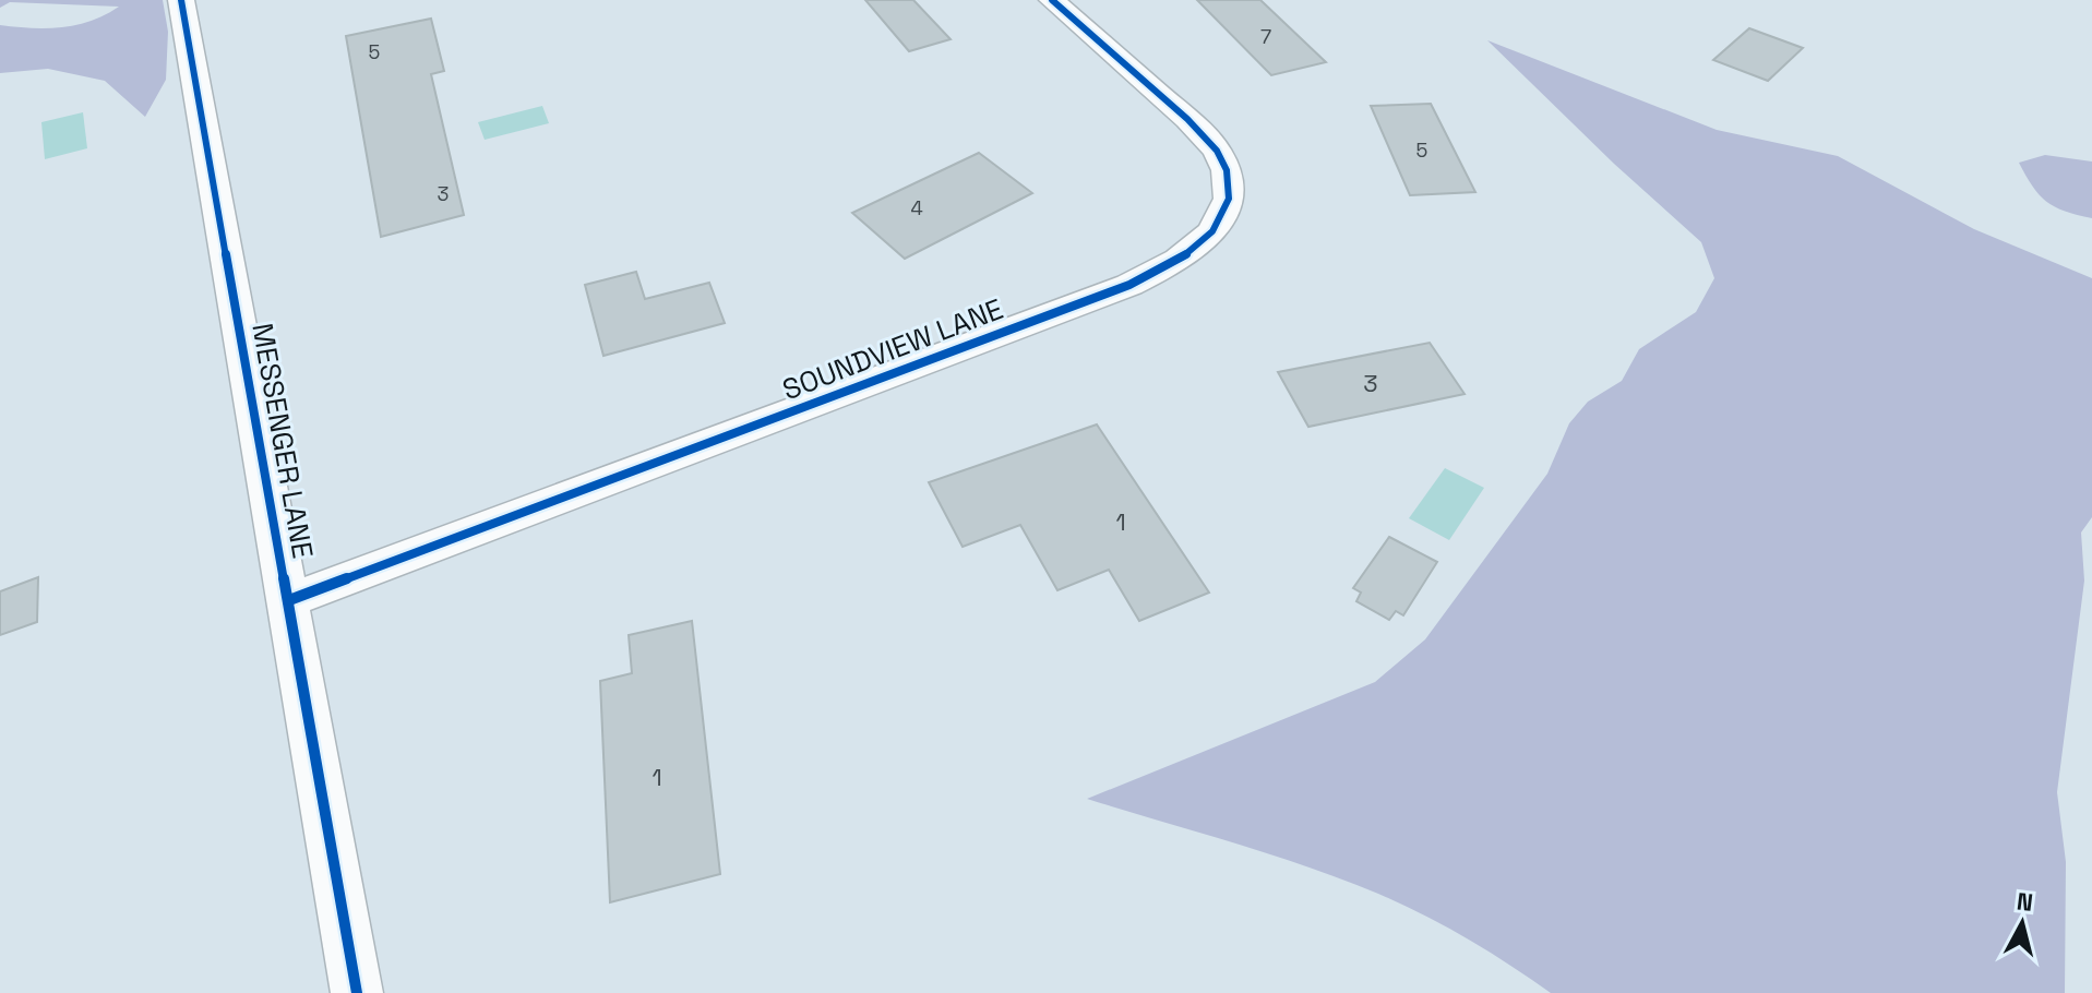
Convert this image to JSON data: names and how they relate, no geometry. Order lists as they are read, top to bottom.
{
  "streets": {
    "street": ["SOUNDVIEW LANE", "MESSENGER LANE"]
  },
  "crossings": [
    ["SOUNDVIEW LANE", "MESSENGER LANE"]
  ],
  "house_numbers": [
    "7",
    "5",
    "5",
    "3",
    "4",
    "3",
    "1",
    "1"
  ],
  "north": "top"
}
